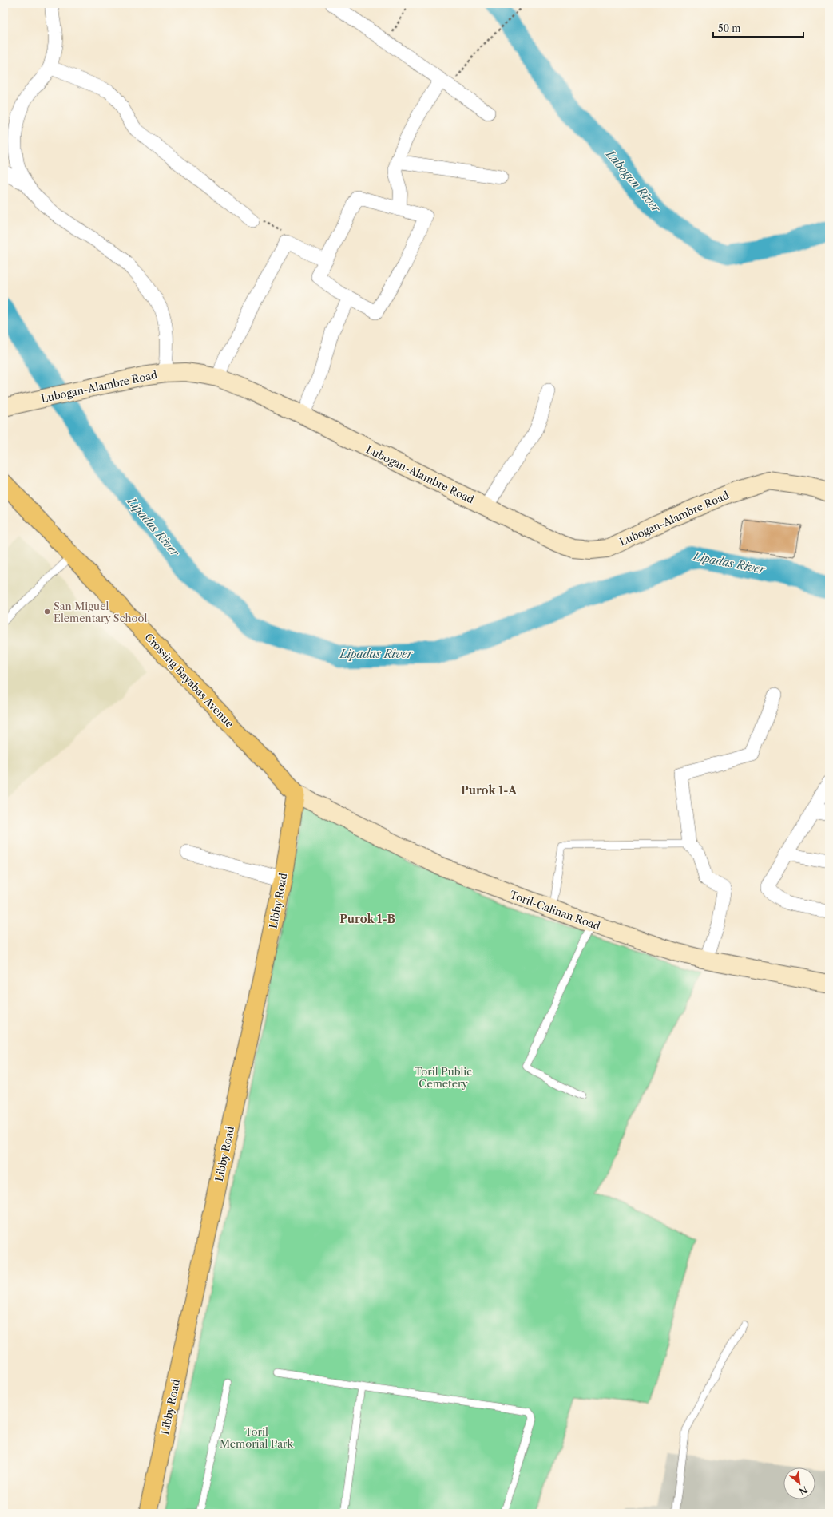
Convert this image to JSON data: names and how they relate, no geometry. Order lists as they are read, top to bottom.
{
  "streets": {
    "main road": ["Crossing Bayabas Avenue", "Libby Road"],
    "street": ["Lubogan-Alambre Road", "Toril-Calinan Road"]
  },
  "crossings": [
    ["Crossing Bayabas Avenue", "Libby Road"],
    ["Crossing Bayabas Avenue", "Toril-Calinan Road"],
    ["Libby Road", "Toril-Calinan Road"]
  ],
  "districts": ["Purok 1-A", "Purok 1-B"],
  "water": ["Lubogan River", "Lipadas River"],
  "parks": ["Toril Public Cemetery", "Toril Memorial Park"],
  "places": ["San Miguel Elementary School"],
  "scale_bar": "50 m",
  "north": "bottom right"
}
